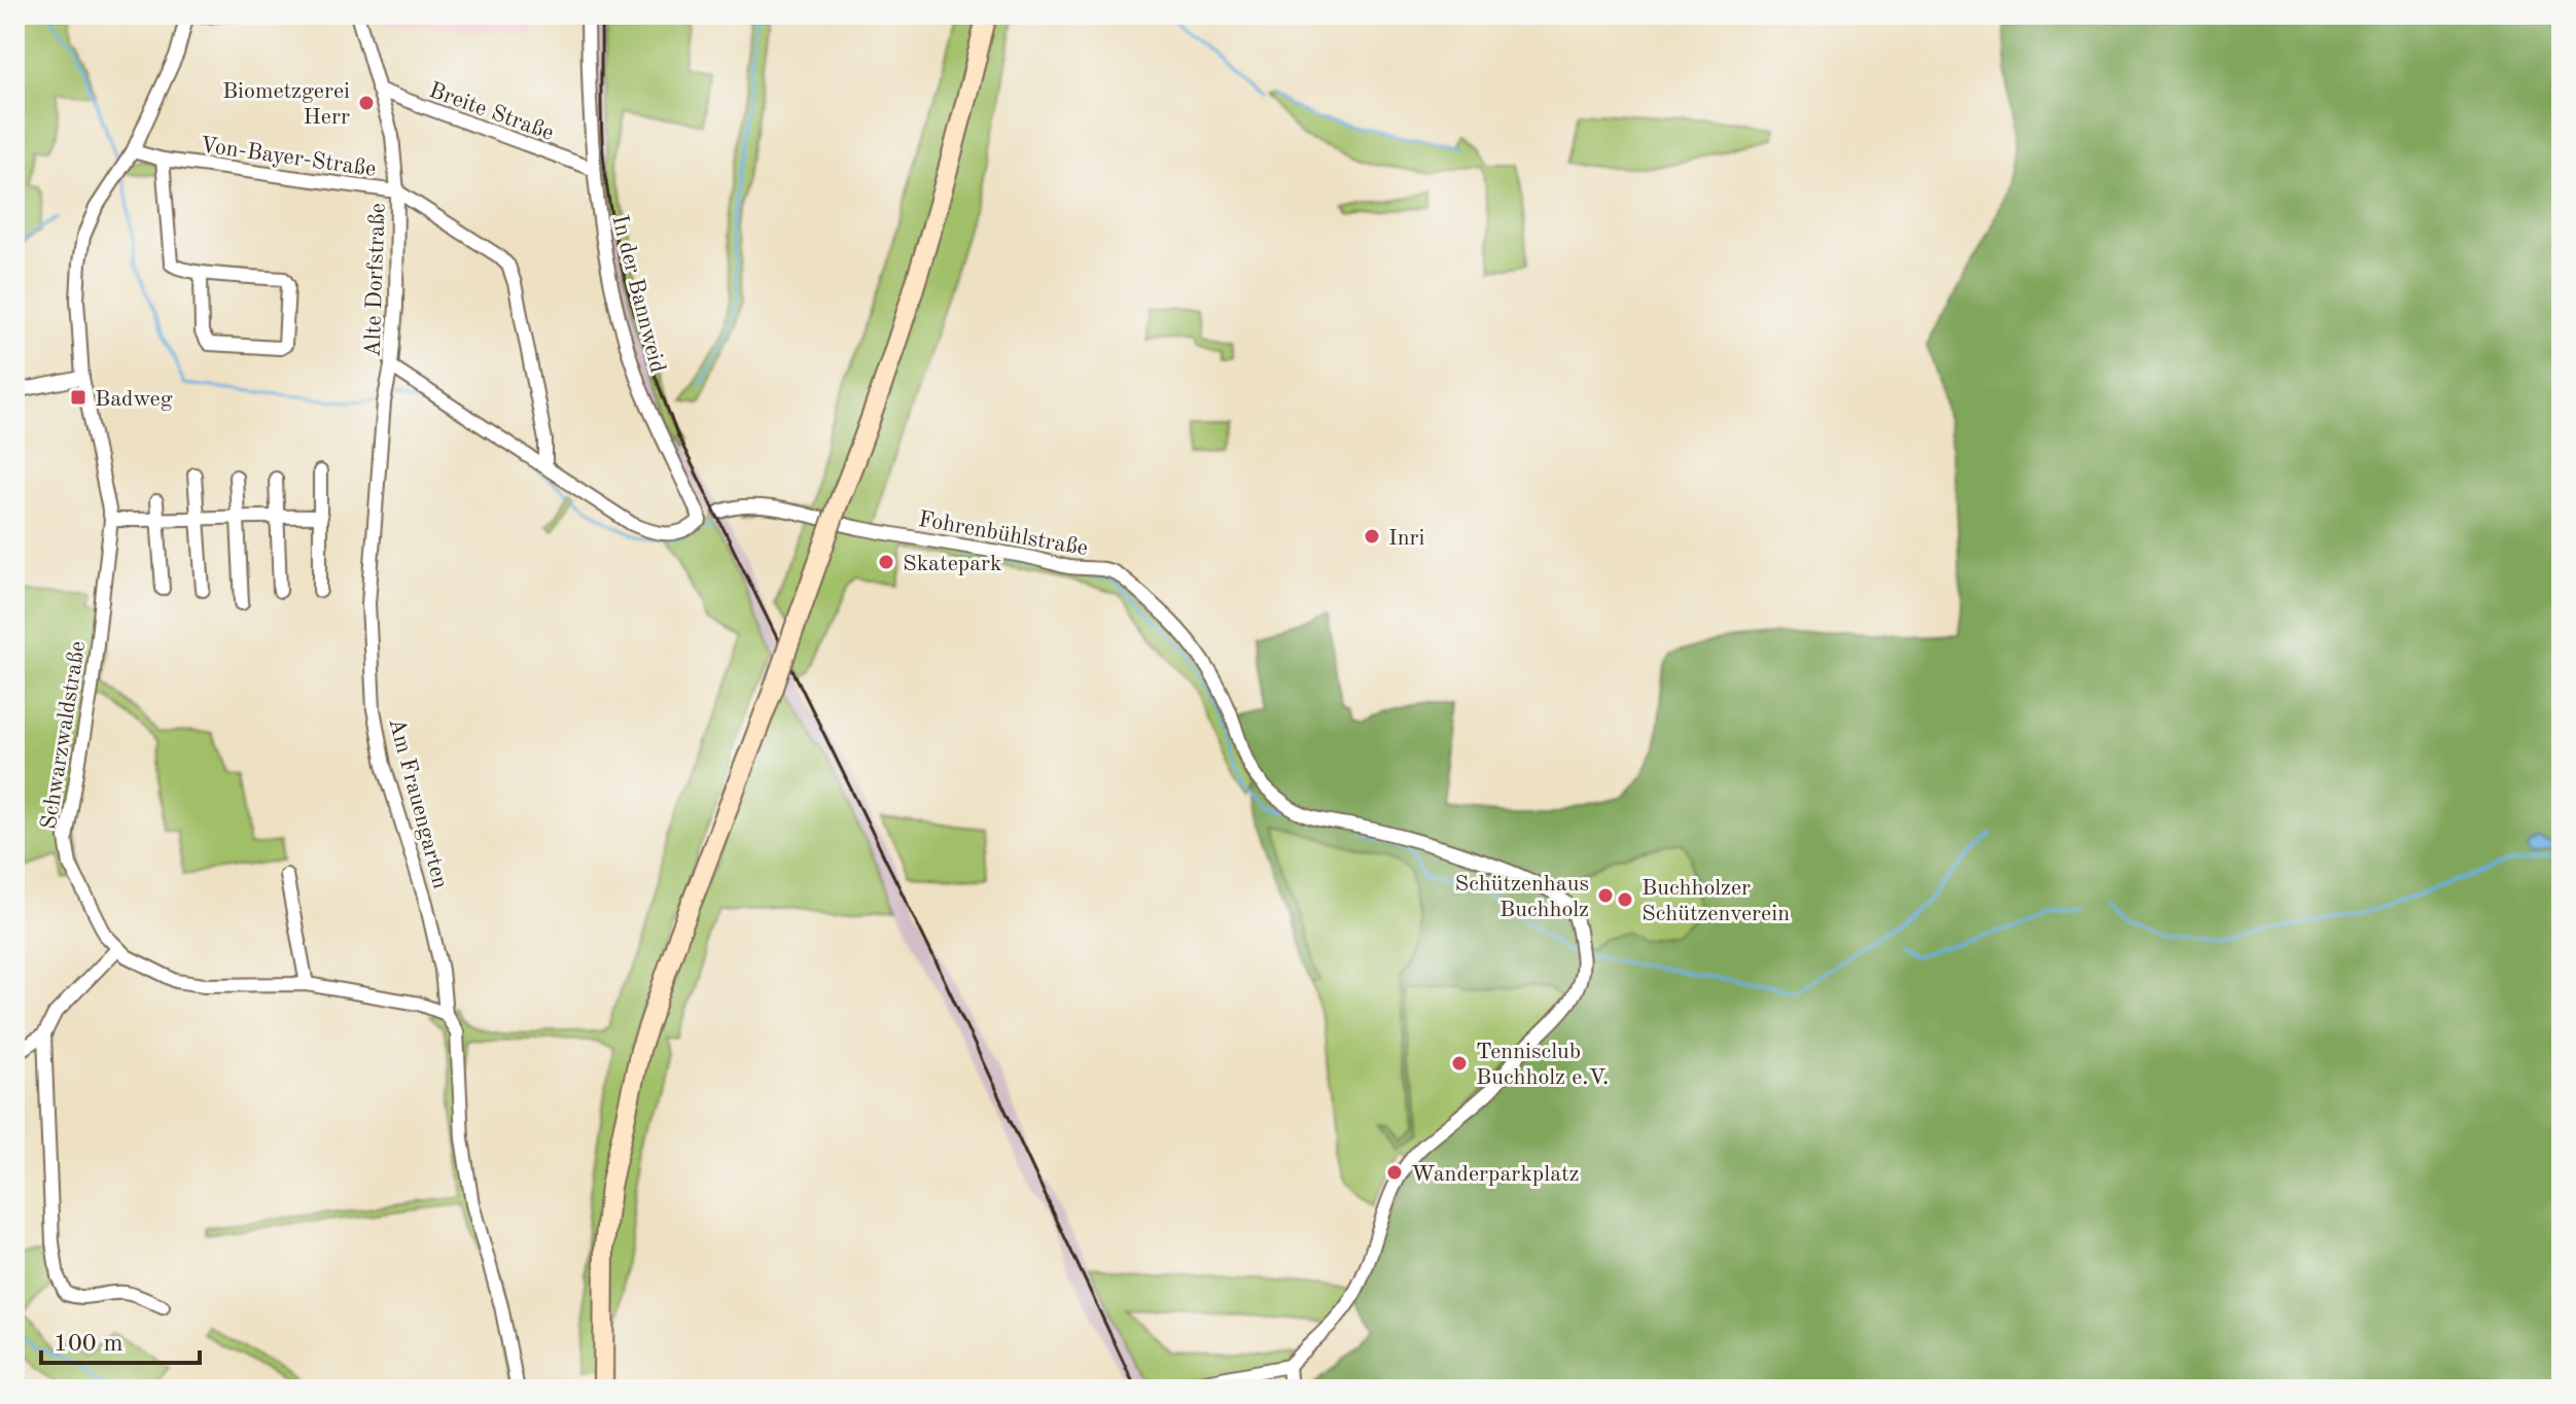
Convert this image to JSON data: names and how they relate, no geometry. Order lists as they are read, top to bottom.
{
  "streets": {
    "street": [
      "Breite Straße",
      "Von-Bayer-Straße",
      "Alte Dorfstraße",
      "In der Bannweid",
      "Fohrenbühlstraße",
      "Schwarzwaldstraße",
      "Am Frauengarten"
    ]
  },
  "crossings": [
    ["Breite Straße", "Alte Dorfstraße"],
    ["Breite Straße", "In der Bannweid"],
    ["Von-Bayer-Straße", "Alte Dorfstraße"],
    ["Von-Bayer-Straße", "In der Bannweid"],
    ["Von-Bayer-Straße", "Schwarzwaldstraße"],
    ["Alte Dorfstraße", "Am Frauengarten"],
    ["Schwarzwaldstraße", "Am Frauengarten"]
  ],
  "places": {
    "other": [
      "Biometzgerei Herr",
      "Inri",
      "Skatepark",
      "Schützenhaus Buchholz",
      "Buchholzer Schützenverein",
      "Tennisclub Buchholz e.V.",
      "Wanderparkplatz"
    ],
    "transit": ["Badweg"]
  },
  "scale_bar": "100 m"
}
